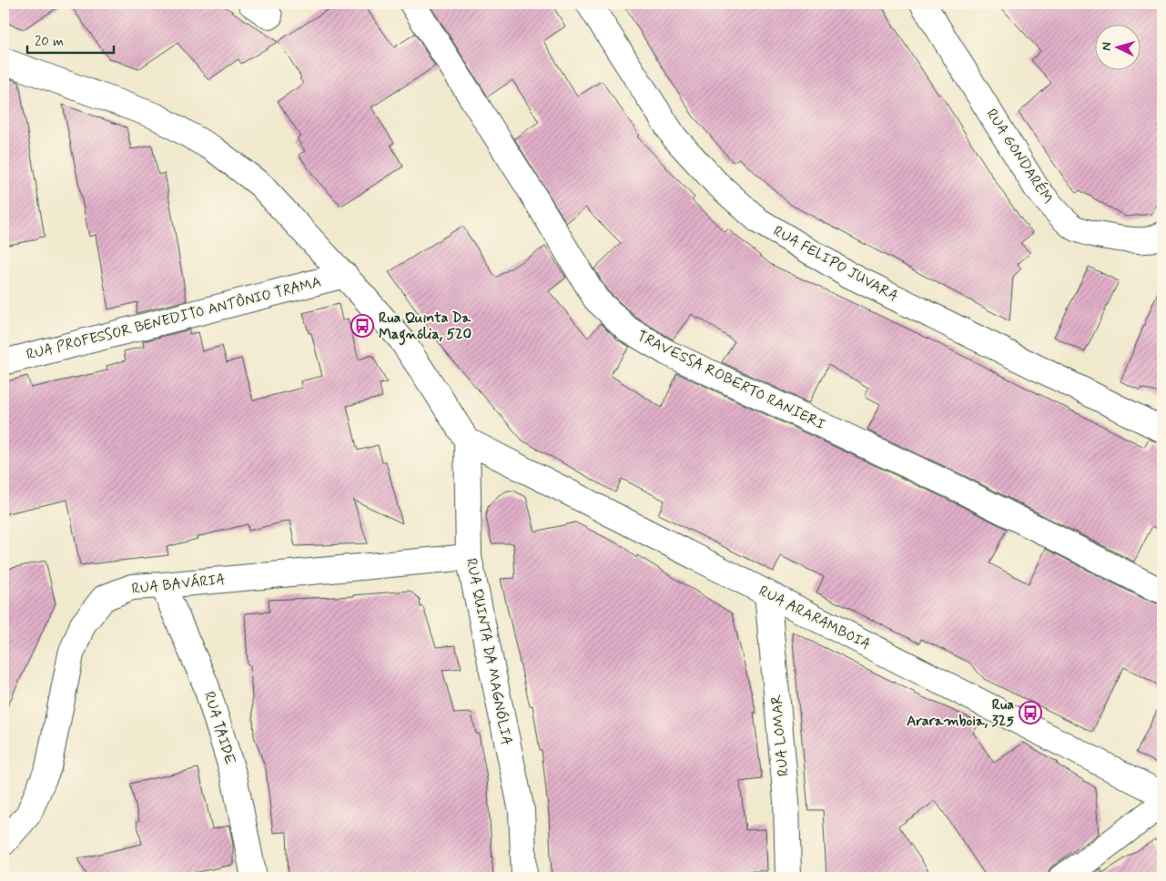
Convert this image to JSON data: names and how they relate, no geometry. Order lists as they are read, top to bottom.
{
  "streets": {
    "street": [
      "RUA GONDARÉM",
      "RUA FELIPO JUVARA",
      "RUA PROFESSOR BENEDITO ANTÔNIO TRAMA",
      "TRAVESSA ROBERTO RANIERI",
      "RUA BAVÁRIA",
      "RUA ARARAMBOIA",
      "RUA QUINTA DA MAGNÓLIA",
      "RUA TAIDE",
      "RUA LOMAR"
    ]
  },
  "crossings": [
    ["RUA BAVÁRIA", "RUA QUINTA DA MAGNÓLIA"],
    ["RUA BAVÁRIA", "RUA TAIDE"],
    ["RUA ARARAMBOIA", "RUA QUINTA DA MAGNÓLIA"],
    ["RUA ARARAMBOIA", "RUA LOMAR"]
  ],
  "places": {
    "bus stop": ["Rua Quinta Da Magnólia, 520", "Rua Araramboia, 325"]
  },
  "scale_bar": "20 m",
  "north": "left"
}
